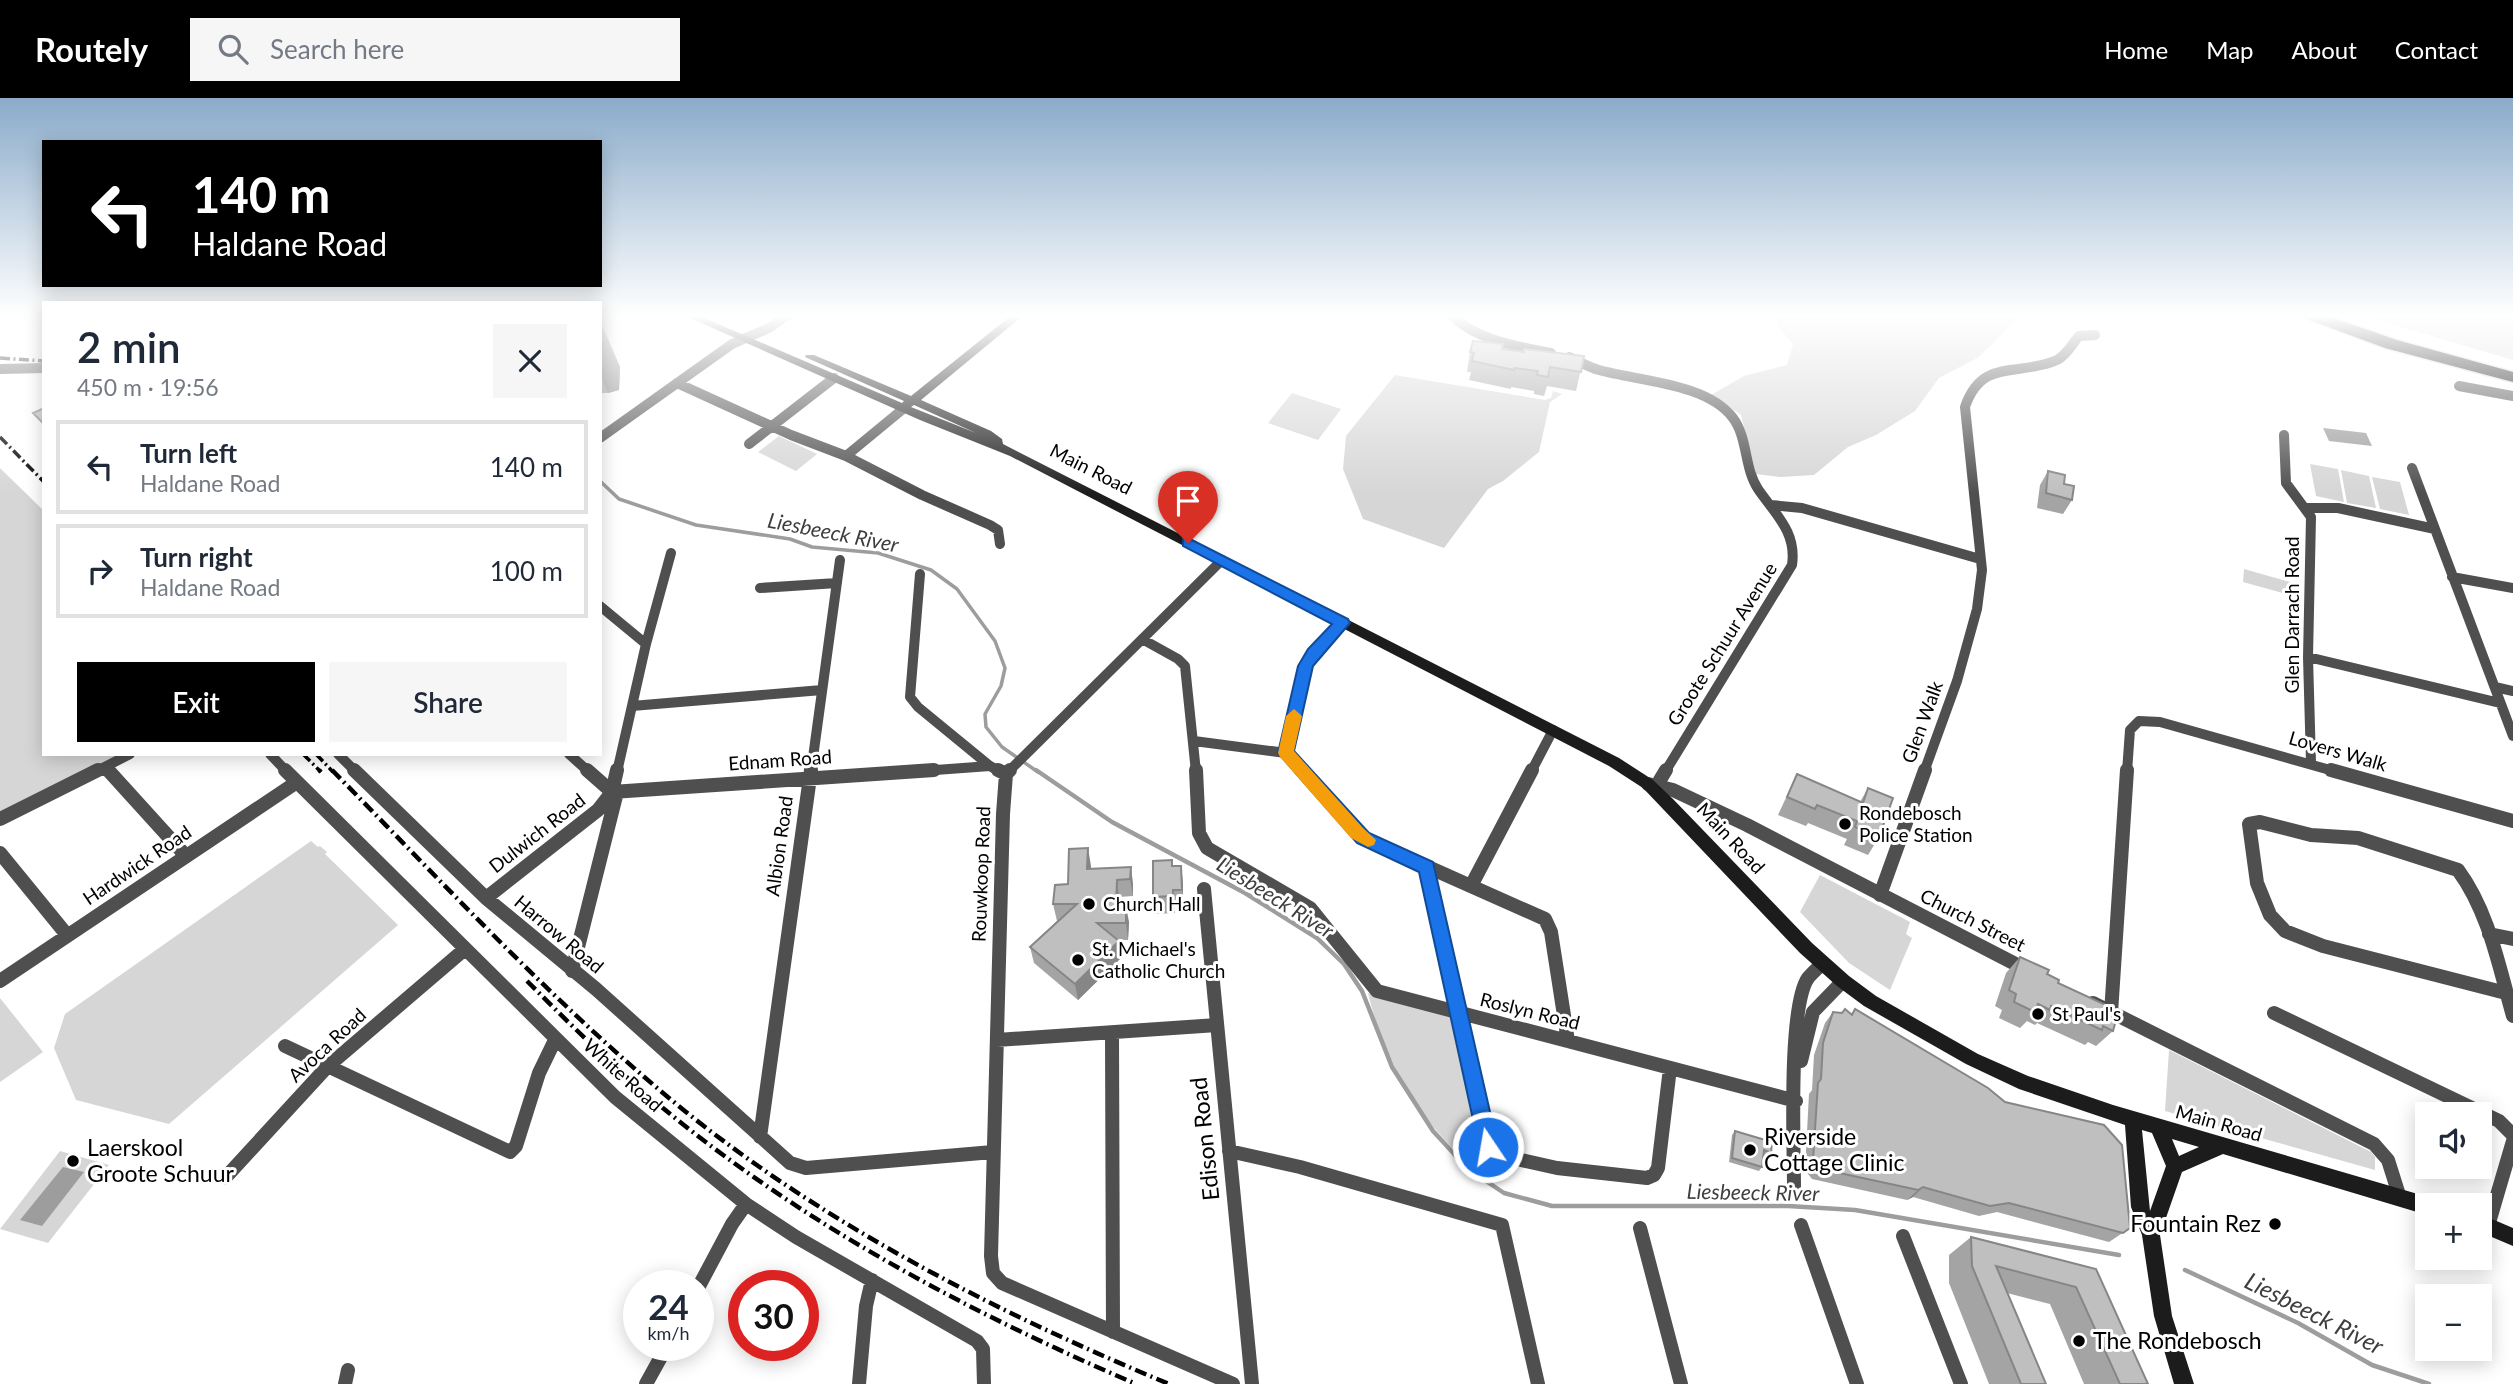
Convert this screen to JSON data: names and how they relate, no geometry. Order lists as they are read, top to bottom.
{
  "streets": {
    "main road": ["Main Road"],
    "street": [
      "Glen Darrach Road",
      "Groote Schuur Avenue",
      "Glen Walk",
      "Lovers Walk",
      "Ednam Road",
      "Dulwich Road",
      "Albion Road",
      "Hardwick Road",
      "Rouwkoop Road",
      "Church Street",
      "Harrow Road",
      "Roslyn Road",
      "Avoca Road",
      "White Road",
      "Edison Road"
    ]
  },
  "crossings": [
    ["Main Road", "Groote Schuur Avenue"],
    ["Main Road", "Church Street"],
    ["Glen Darrach Road", "Lovers Walk"],
    ["Groote Schuur Avenue", "Church Street"],
    ["Glen Walk", "Church Street"],
    ["Ednam Road", "Dulwich Road"],
    ["Ednam Road", "Albion Road"],
    ["Dulwich Road", "Harrow Road"],
    ["Albion Road", "Harrow Road"],
    ["Hardwick Road", "White Road"],
    ["Rouwkoop Road", "Harrow Road"],
    ["Avoca Road", "White Road"]
  ],
  "water": ["Liesbeeck River"],
  "places": [
    "Rondebosch Police Station",
    "Church Hall",
    "St. Michael's Catholic Church",
    "St Paul's",
    "Riverside Cottage Clinic",
    "Laerskool Groote Schuur",
    "Fountain Rez",
    "The Rondebosch"
  ],
  "page": {
    "header": "Routely",
    "search": "Search here",
    "nav": [
      "Home",
      "Map",
      "About",
      "Contact"
    ],
    "turn": ["140 m", "Haldane Road"],
    "heading": ["2 min", "450 m · 19:56"],
    "list": [
      {
        "name": "Turn left",
        "note": "Haldane Road",
        "value": "140 m"
      },
      {
        "name": "Turn right",
        "note": "Haldane Road",
        "value": "100 m"
      }
    ],
    "buttons": ["Exit", "Share"],
    "map_buttons": ["+", "−"],
    "speed": "24 km/h",
    "limit": "30"
  }
}
